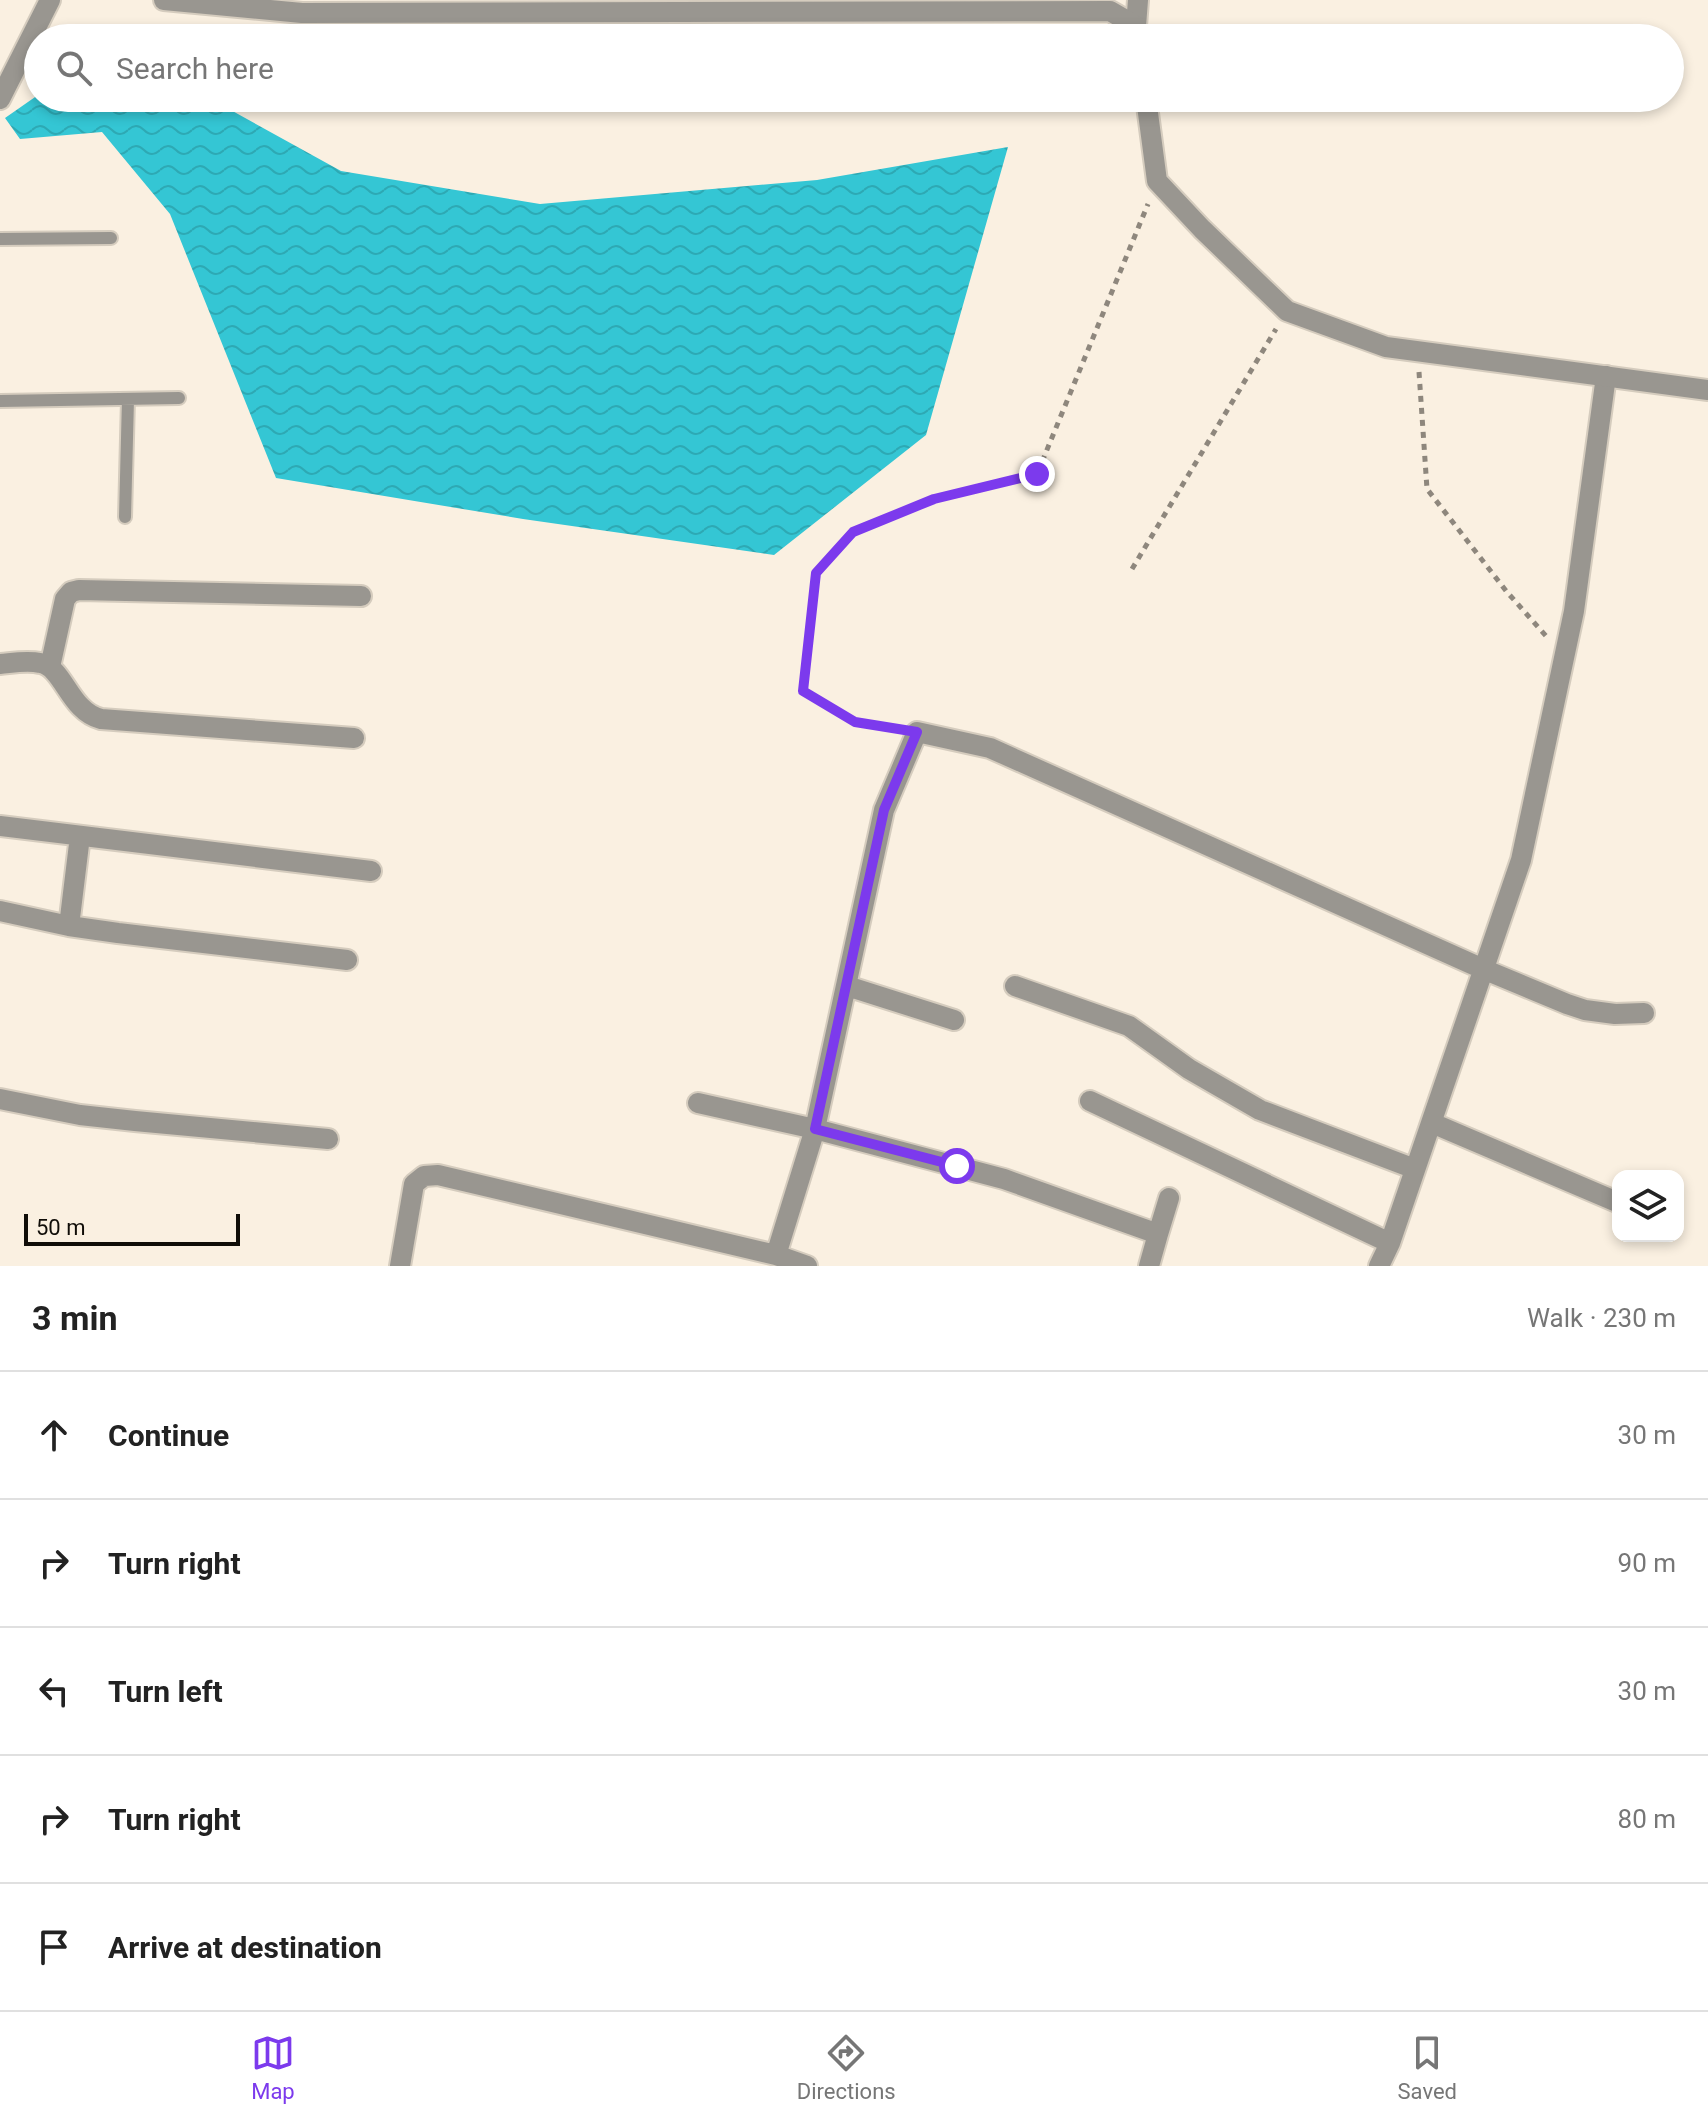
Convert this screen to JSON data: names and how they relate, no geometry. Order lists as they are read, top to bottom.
{
  "scale_bar": "50 m",
  "page": {
    "search": "Search here",
    "scale": "50 m",
    "heading": ["3 min", "Walk · 230 m"],
    "list": [
      ["Continue", "30 m"],
      ["Turn right", "90 m"],
      ["Turn left", "30 m"],
      ["Turn right", "80 m"],
      "Arrive at destination"
    ],
    "nav": ["Map", "Directions", "Saved"]
  }
}
